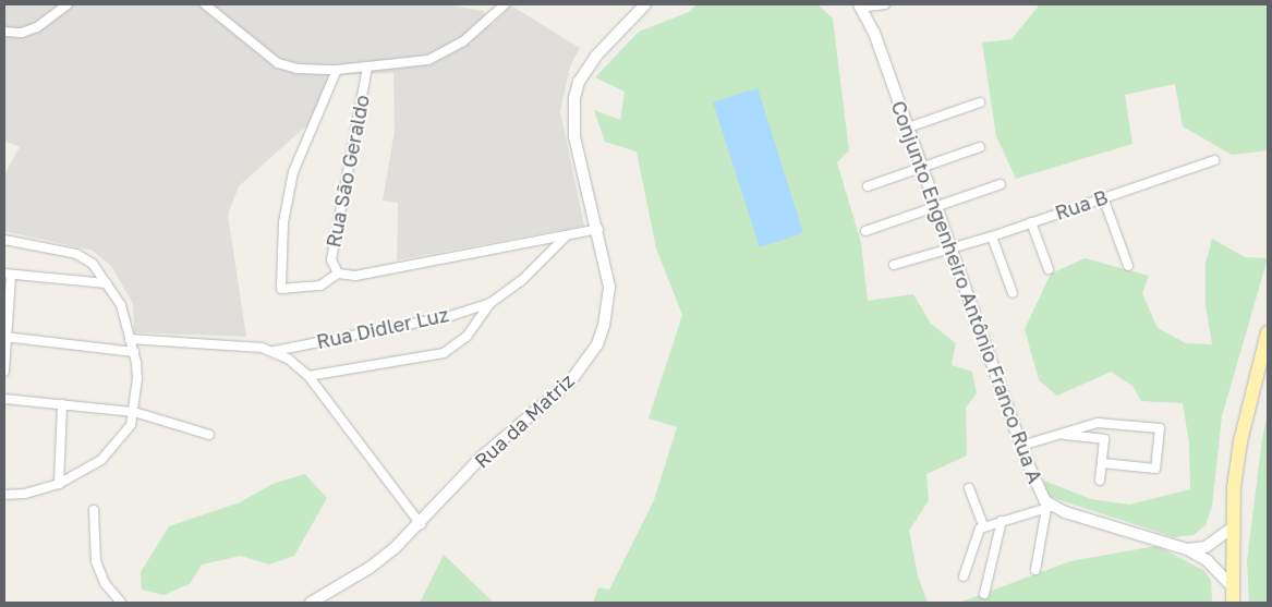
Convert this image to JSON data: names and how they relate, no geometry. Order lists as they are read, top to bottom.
{
  "streets": {
    "street": [
      "Rua São Geraldo",
      "Rua B",
      "Conjunto Engenheiro Antônio Franco Rua A",
      "Rua Didler Luz",
      "Rua da Matriz"
    ]
  },
  "crossings": [
    ["Rua B", "Conjunto Engenheiro Antônio Franco Rua A"]
  ]
}
